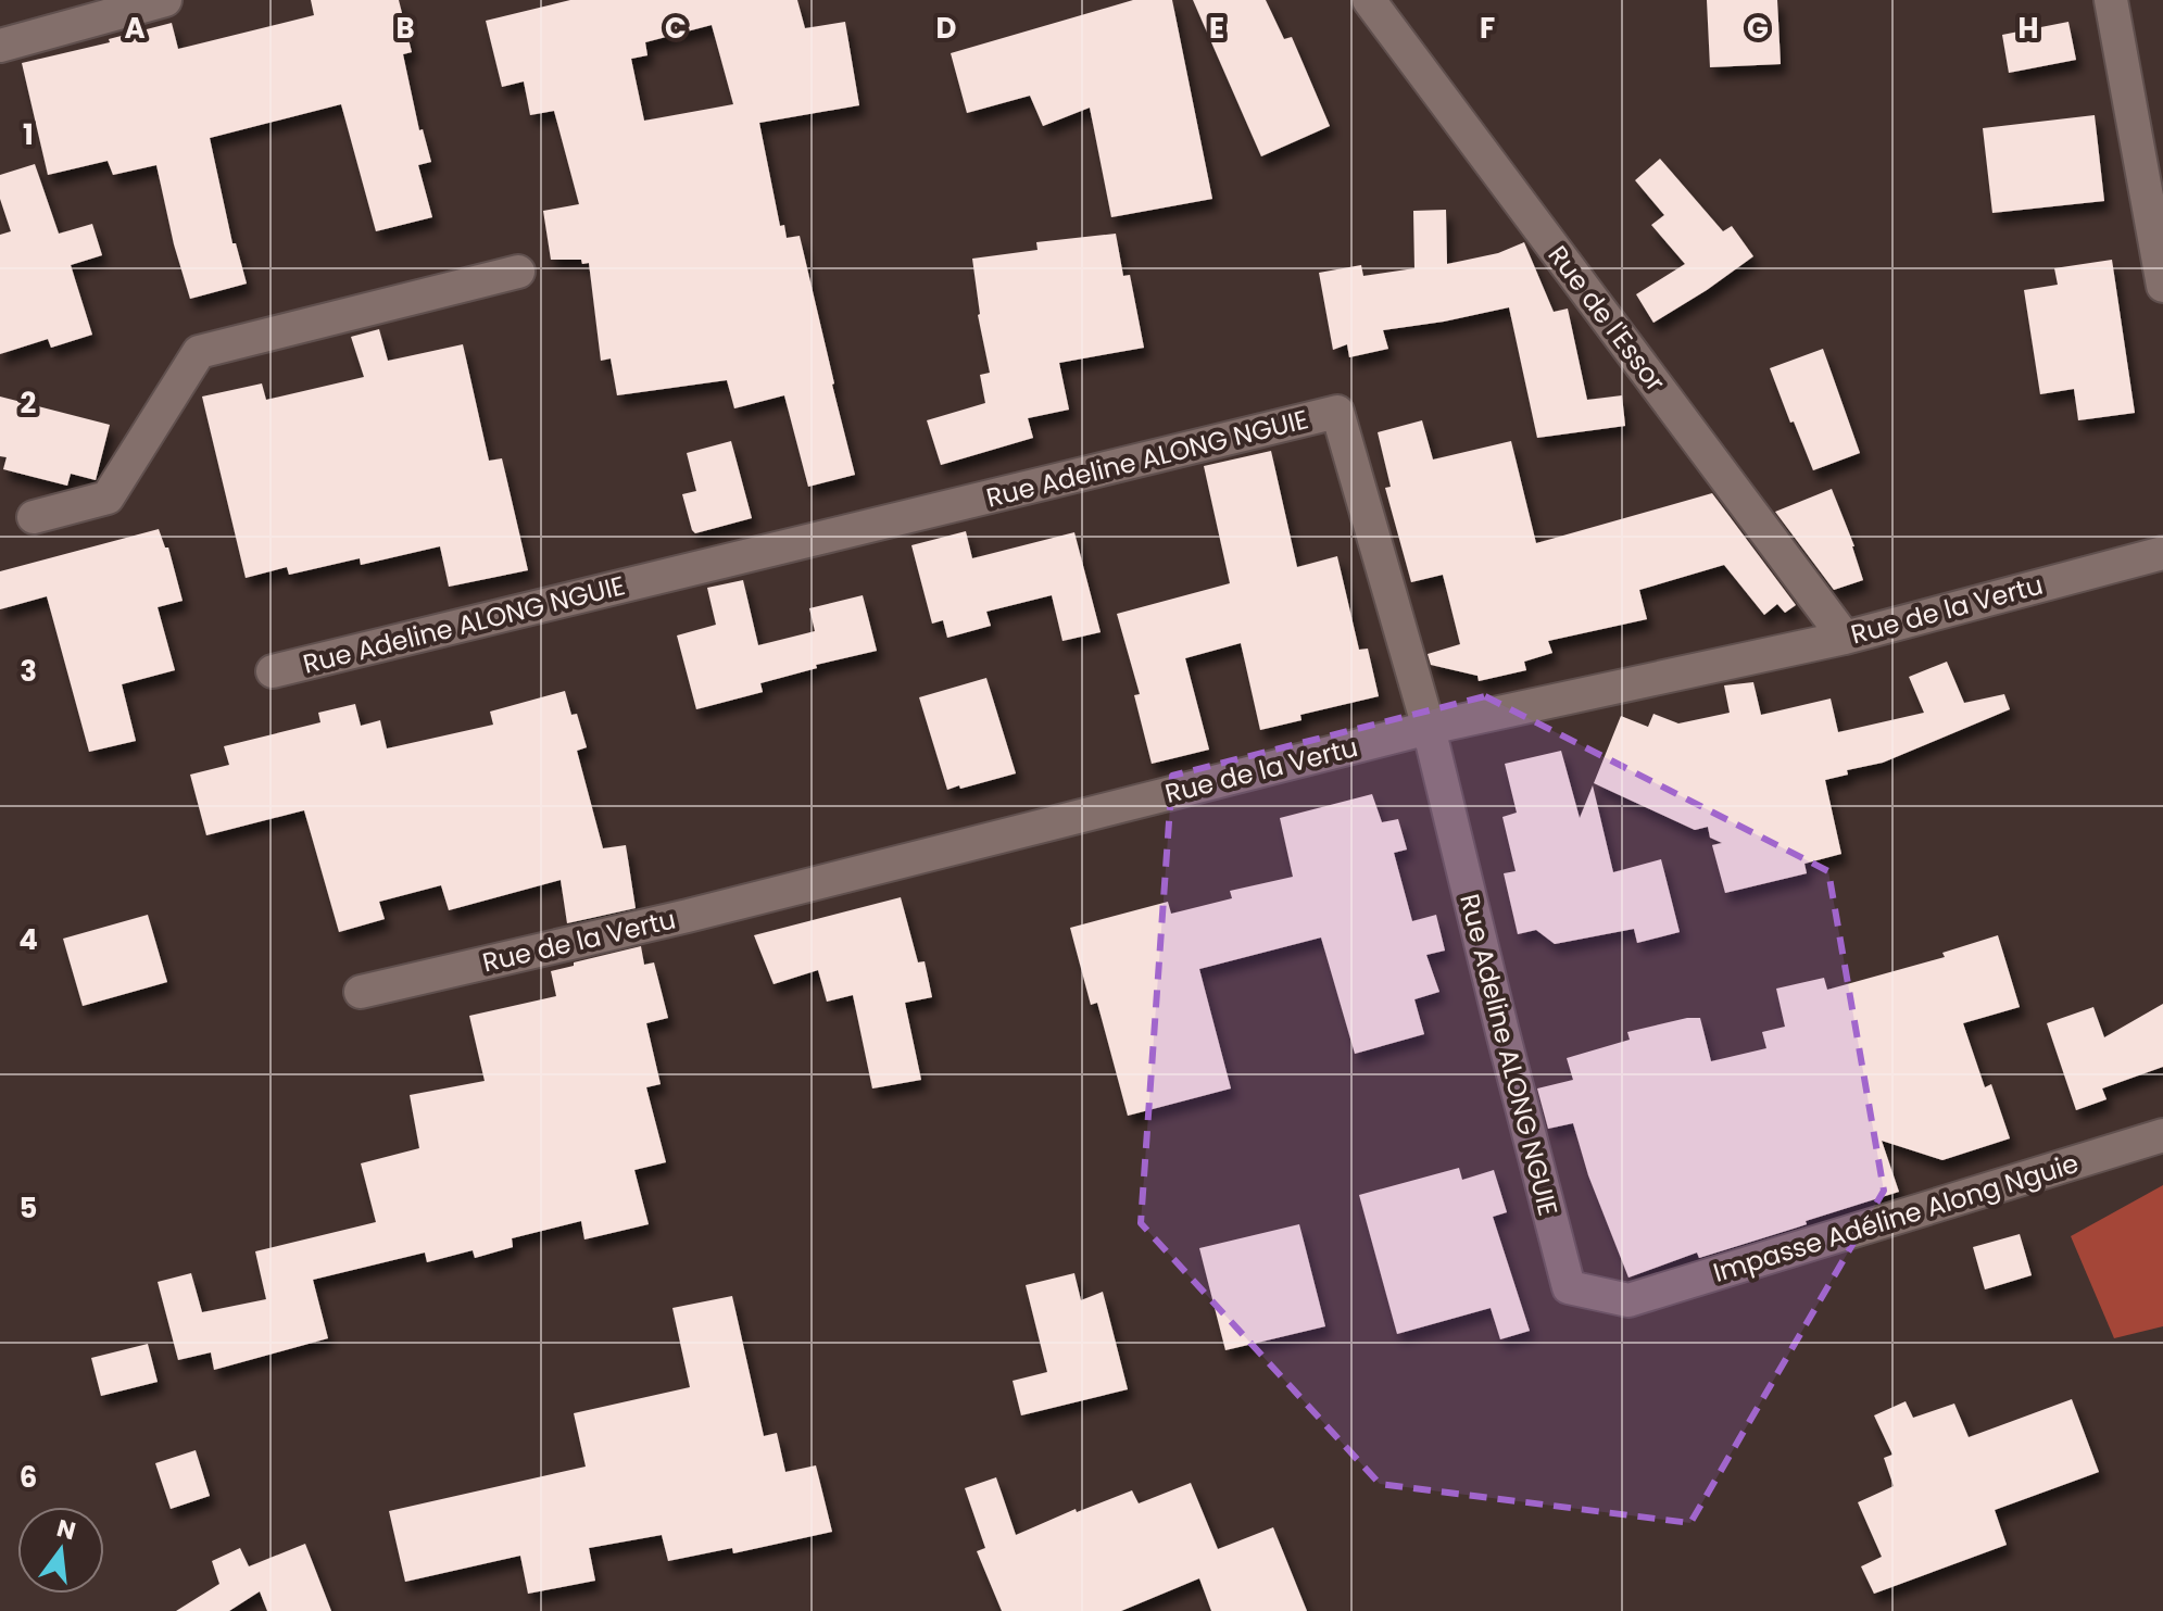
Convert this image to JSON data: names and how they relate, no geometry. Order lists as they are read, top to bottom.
{
  "streets": {
    "street": [
      "Rue de l'Essor",
      "Rue Adeline ALONG NGUIE",
      "Rue de la Vertu",
      "Impasse Adéline Along Nguie"
    ]
  },
  "crossings": [
    ["Rue de l'Essor", "Rue de la Vertu"],
    ["Rue Adeline ALONG NGUIE", "Rue de la Vertu"],
    ["Rue Adeline ALONG NGUIE", "Impasse Adéline Along Nguie"]
  ],
  "north": "top",
  "grid": {
    "columns": [
      "A",
      "B",
      "C",
      "D",
      "E",
      "F",
      "G",
      "H"
    ],
    "rows": [
      "1",
      "2",
      "3",
      "4",
      "5",
      "6"
    ]
  }
}
